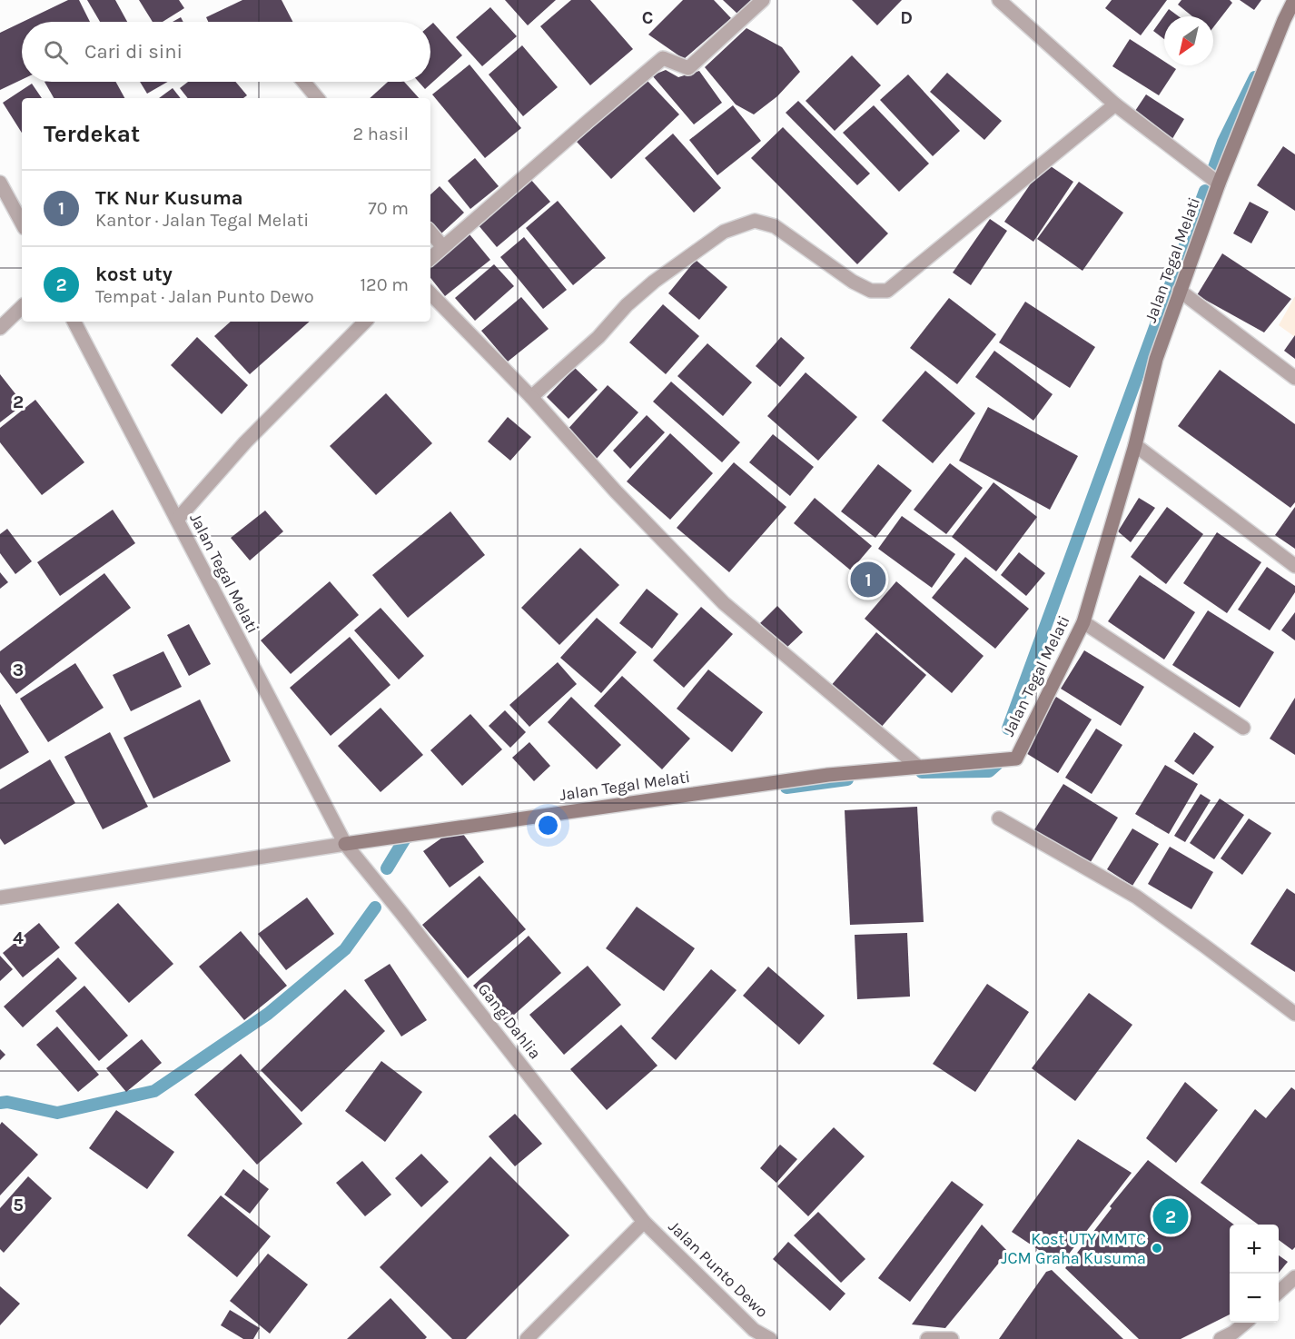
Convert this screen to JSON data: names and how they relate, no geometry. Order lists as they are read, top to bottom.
{
  "streets": {
    "street": ["Jalan Tegal Melati", "Gang Dahlia", "Jalan Punto Dewo"]
  },
  "crossings": [
    ["Jalan Tegal Melati", "Gang Dahlia"],
    ["Gang Dahlia", "Jalan Punto Dewo"]
  ],
  "places": ["Kost UTY MMTC JCM Graha Kusuma"],
  "north": "bottom left",
  "page": {
    "search": "Cari di sini",
    "heading": ["Terdekat", "2 hasil"],
    "list": [
      {
        "mark": "1",
        "name": "TK Nur Kusuma",
        "note": "Kantor · Jalan Tegal Melati",
        "value": "70 m"
      },
      {
        "mark": "2",
        "name": "kost uty",
        "note": "Tempat · Jalan Punto Dewo",
        "value": "120 m"
      }
    ],
    "pins": ["1", "2"],
    "map_buttons": ["+", "−"]
  },
  "grid": {
    "columns": ["C", "D"],
    "rows": [
      "2",
      "3",
      "4",
      "5"
    ]
  }
}
